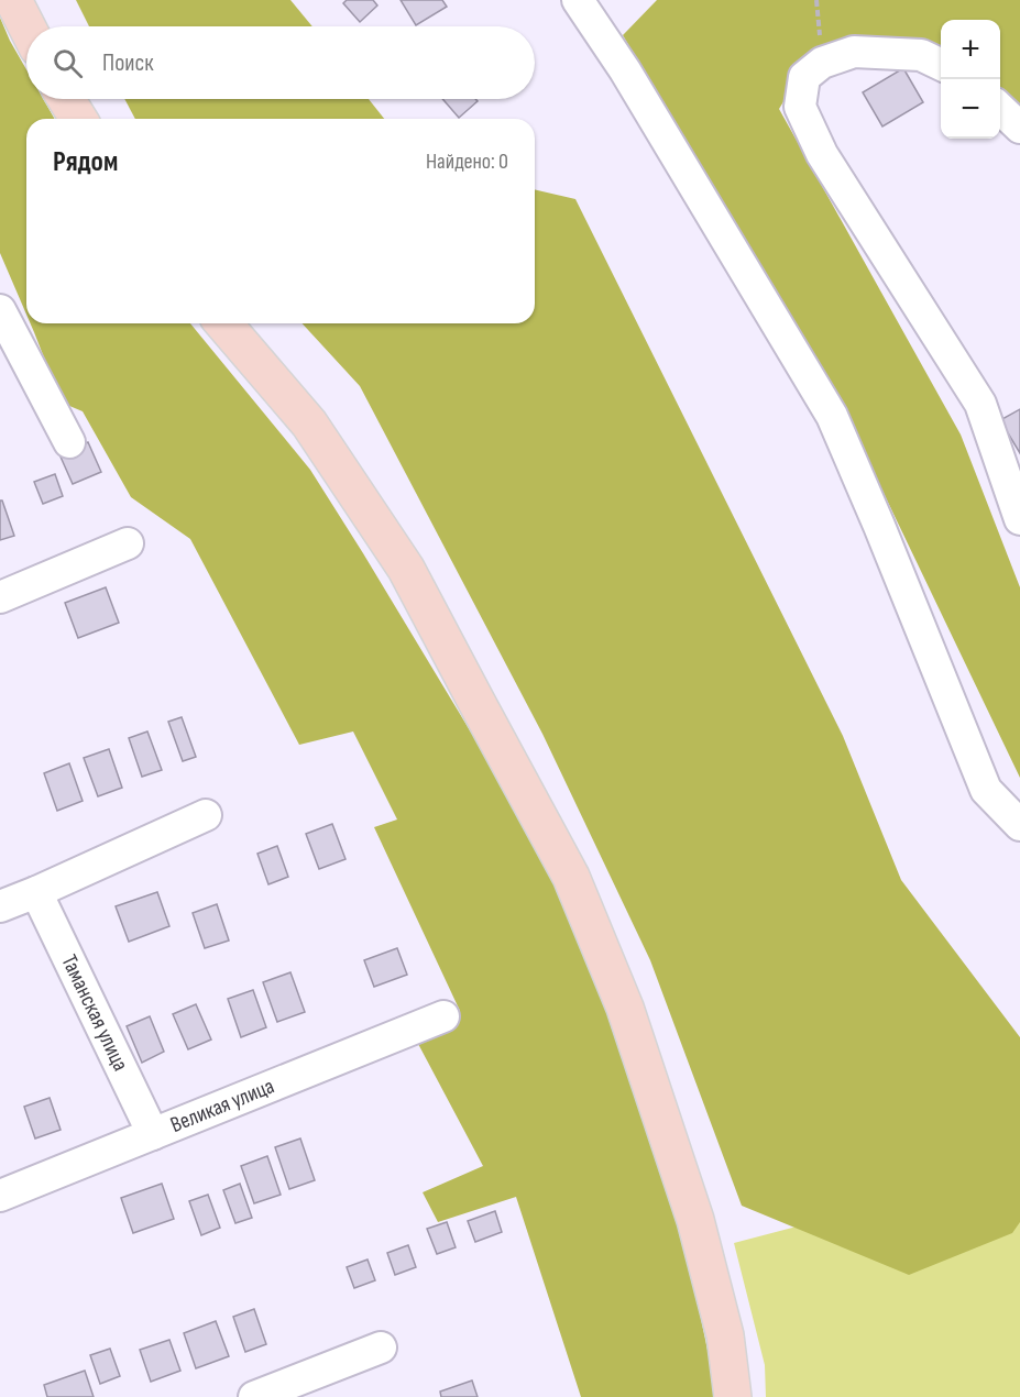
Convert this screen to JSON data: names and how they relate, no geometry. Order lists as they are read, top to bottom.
{
  "streets": {
    "street": ["Таманская улица", "Великая улица"]
  },
  "crossings": [
    ["Таманская улица", "Великая улица"]
  ],
  "page": {
    "map_buttons": ["+", "−"],
    "search": "Поиск",
    "heading": ["Рядом", "Найдено: 0"]
  }
}
